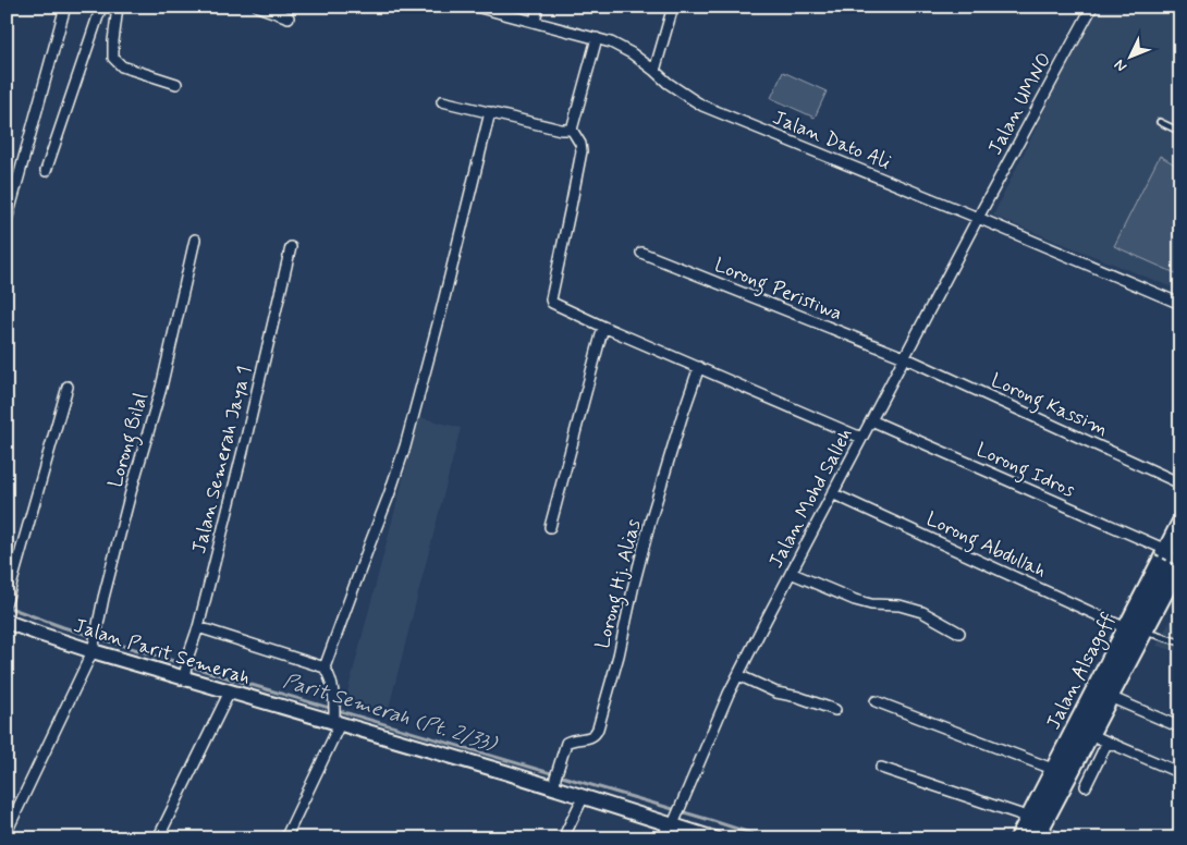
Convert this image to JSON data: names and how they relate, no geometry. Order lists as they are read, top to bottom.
{
  "streets": {
    "highway": ["Jalan Alsagoff"],
    "main road": ["Jalan Parit Semerah"],
    "street": [
      "Jalan UMNO",
      "Jalan Dato Ali",
      "Lorong Peristiwa",
      "Lorong Kassim",
      "Lorong Bilal",
      "Jalan Semerah Jaya 1",
      "Lorong Idros",
      "Jalan Mohd Salleh",
      "Lorong Abdullah",
      "Lorong Hj. Alias"
    ]
  },
  "crossings": [
    ["Jalan UMNO", "Jalan Dato Ali"],
    ["Jalan UMNO", "Jalan Mohd Salleh"],
    ["Jalan Dato Ali", "Jalan Mohd Salleh"],
    ["Lorong Peristiwa", "Lorong Kassim"],
    ["Lorong Peristiwa", "Jalan Mohd Salleh"],
    ["Lorong Kassim", "Jalan Mohd Salleh"],
    ["Lorong Bilal", "Jalan Parit Semerah"],
    ["Jalan Semerah Jaya 1", "Jalan Parit Semerah"],
    ["Lorong Idros", "Jalan Mohd Salleh"],
    ["Lorong Idros", "Jalan Alsagoff"],
    ["Jalan Mohd Salleh", "Lorong Abdullah"],
    ["Jalan Mohd Salleh", "Jalan Parit Semerah"],
    ["Lorong Abdullah", "Jalan Alsagoff"],
    ["Lorong Hj. Alias", "Jalan Parit Semerah"]
  ],
  "water": ["Parit Semerah (Pt. 2/33)"],
  "north": "bottom left"
}
